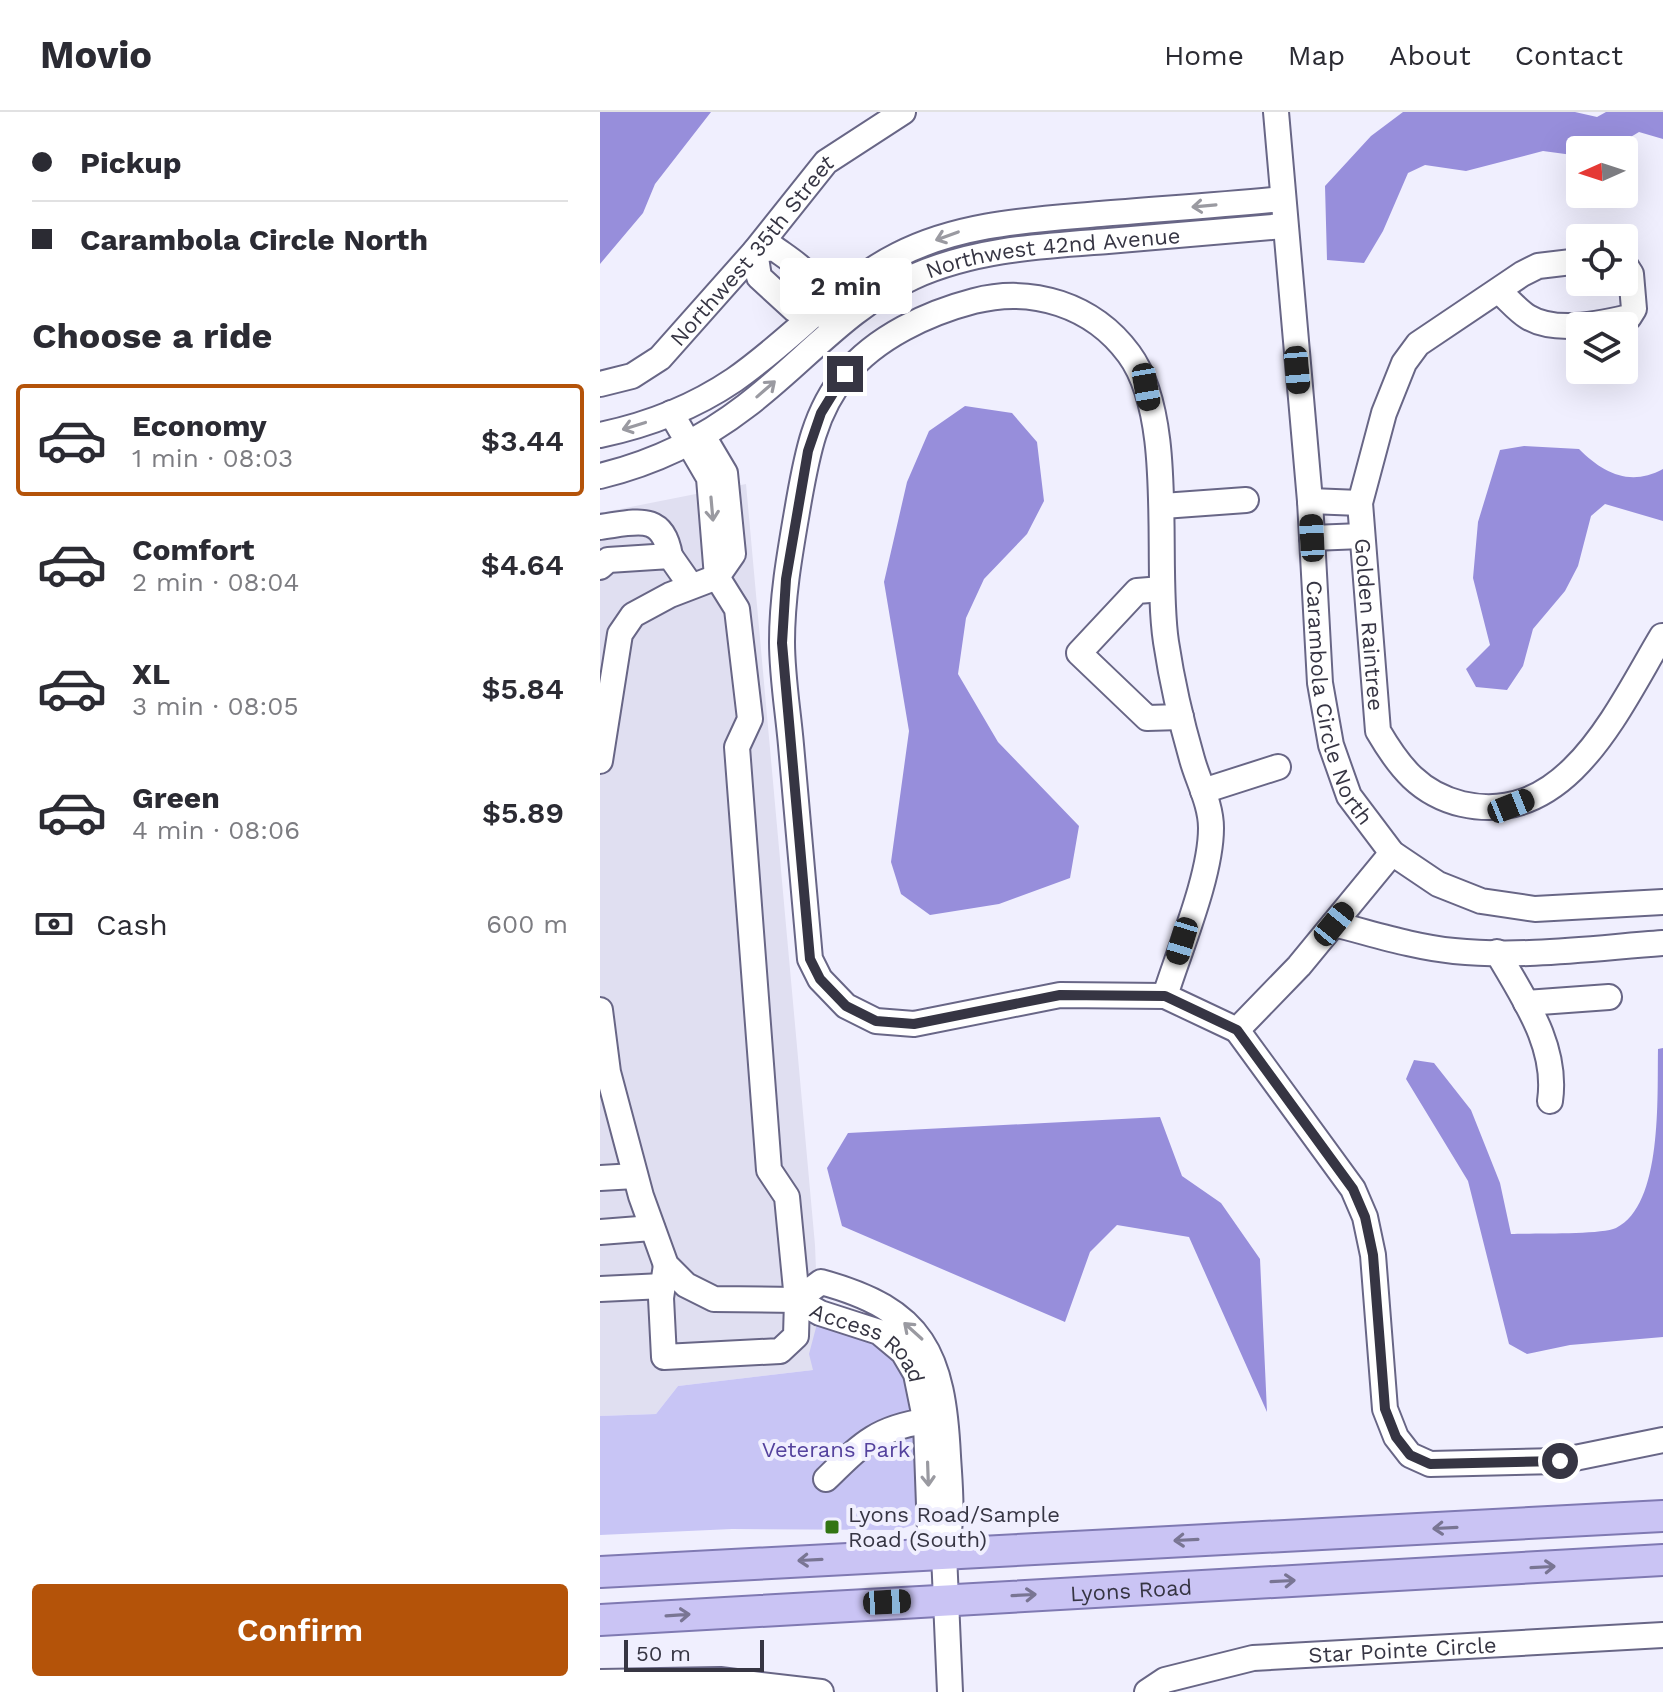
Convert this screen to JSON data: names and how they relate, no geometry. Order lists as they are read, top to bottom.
{
  "streets": {
    "main road": ["Lyons Road"],
    "street": [
      "Northwest 35th Street",
      "Northwest 42nd Avenue",
      "Golden Raintree",
      "Carambola Circle North",
      "Access Road",
      "Star Pointe Circle"
    ]
  },
  "crossings": [
    ["Northwest 42nd Avenue", "Carambola Circle North"],
    ["Access Road", "Lyons Road"]
  ],
  "parks": ["Veterans Park"],
  "places": {
    "transit": ["Lyons Road/Sample Road (South)"]
  },
  "scale_bar": "50 m",
  "north": "left",
  "page": {
    "header": "Movio",
    "nav": [
      "Home",
      "Map",
      "About",
      "Contact"
    ],
    "banner": ["Pickup", "Carambola Circle North"],
    "bubble": "2 min",
    "heading": "Choose a ride",
    "list": [
      {
        "name": "Economy",
        "note": "1 min · 08:03",
        "value": "$3.44"
      },
      {
        "name": "Comfort",
        "note": "2 min · 08:04",
        "value": "$4.64"
      },
      {
        "name": "XL",
        "note": "3 min · 08:05",
        "value": "$5.84"
      },
      {
        "name": "Green",
        "note": "4 min · 08:06",
        "value": "$5.89"
      }
    ],
    "pay": ["Cash", "600 m"],
    "buttons": "Confirm",
    "scale": "50 m"
  }
}
